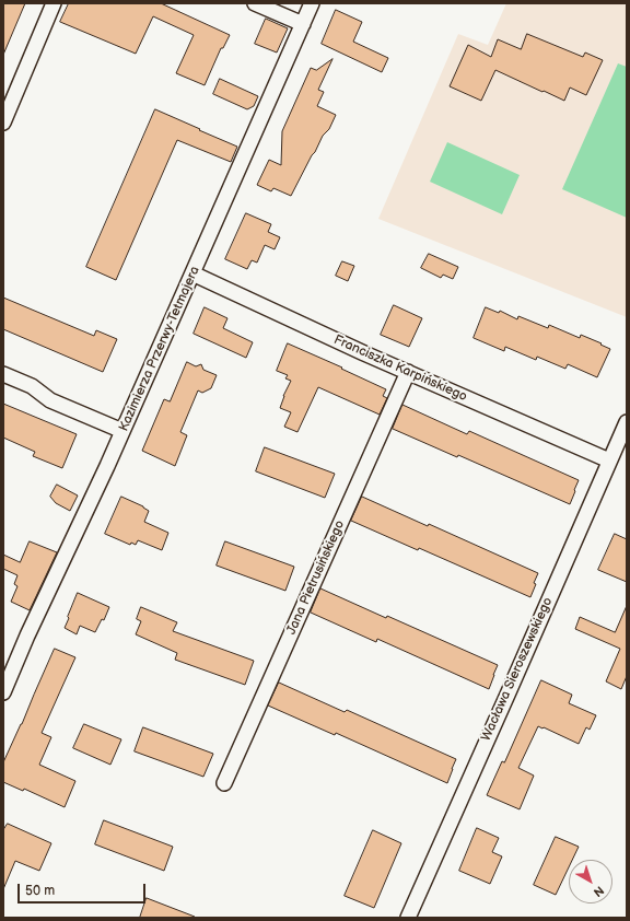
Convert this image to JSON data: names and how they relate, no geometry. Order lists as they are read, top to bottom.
{
  "streets": {
    "street": [
      "Kazimierza Przerwy-Tetmajera",
      "Franciszka Karpińskiego",
      "Jana Pietrusińskiego",
      "Wacława Sieroszewskiego"
    ]
  },
  "crossings": [
    ["Kazimierza Przerwy-Tetmajera", "Franciszka Karpińskiego"],
    ["Franciszka Karpińskiego", "Jana Pietrusińskiego"],
    ["Franciszka Karpińskiego", "Wacława Sieroszewskiego"]
  ],
  "scale_bar": "50 m",
  "north": "bottom right"
}
